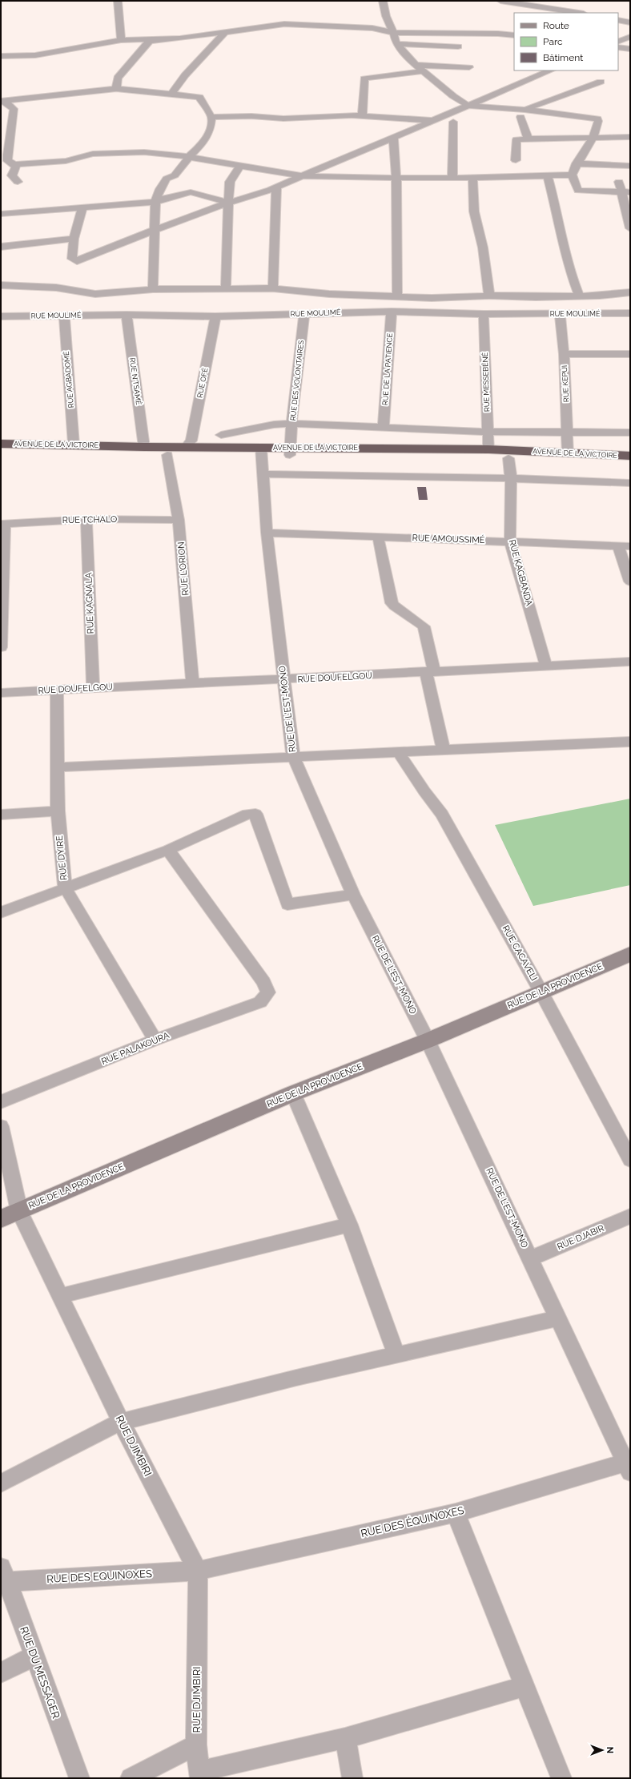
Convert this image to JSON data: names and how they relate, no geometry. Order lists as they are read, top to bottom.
{
  "streets": {
    "highway": ["AVENUE DE LA VICTOIRE"],
    "street": [
      "RUE MOULIMÉ",
      "RUE DE LA PATIENCE",
      "RUE AGBADOMÉ",
      "RUE DES VOLONTAIRES",
      "RUE N'TSAMÉ",
      "RUE MESSEBÉNÉ",
      "RUE OFÈ",
      "RUE KEPUI",
      "RUE TCHALO",
      "RUE AMOUSSIMÉ",
      "RUE L'ORION",
      "RUE KAGBANDA",
      "RUE KAGNALA",
      "RUE DOUFELGOU",
      "RUE DE L'EST-MONO",
      "RUE DYIRE",
      "RUE CACAVELI",
      "RUE DE LA PROVIDENCE",
      "RUE PALAKOURA",
      "RUE DJABIR",
      "RUE DJIMBIRI",
      "RUE DES ÉQUINOXES",
      "RUE DES EQUINOXES",
      "RUE DU MESSAGER"
    ]
  },
  "crossings": [
    ["RUE MOULIMÉ", "RUE DE LA PATIENCE"],
    ["RUE MOULIMÉ", "RUE AGBADOMÉ"],
    ["RUE MOULIMÉ", "RUE DES VOLONTAIRES"],
    ["RUE MOULIMÉ", "RUE N'TSAMÉ"],
    ["RUE MOULIMÉ", "RUE MESSEBÉNÉ"],
    ["RUE MOULIMÉ", "RUE OFÈ"],
    ["RUE MOULIMÉ", "RUE KEPUI"],
    ["RUE AGBADOMÉ", "AVENUE DE LA VICTOIRE"],
    ["RUE DES VOLONTAIRES", "AVENUE DE LA VICTOIRE"],
    ["RUE N'TSAMÉ", "AVENUE DE LA VICTOIRE"],
    ["RUE MESSEBÉNÉ", "AVENUE DE LA VICTOIRE"],
    ["RUE OFÈ", "AVENUE DE LA VICTOIRE"],
    ["RUE KEPUI", "AVENUE DE LA VICTOIRE"],
    ["AVENUE DE LA VICTOIRE", "RUE L'ORION"],
    ["AVENUE DE LA VICTOIRE", "RUE KAGBANDA"],
    ["AVENUE DE LA VICTOIRE", "RUE DE L'EST-MONO"],
    ["RUE TCHALO", "RUE L'ORION"],
    ["RUE TCHALO", "RUE KAGNALA"],
    ["RUE AMOUSSIMÉ", "RUE KAGBANDA"],
    ["RUE AMOUSSIMÉ", "RUE DE L'EST-MONO"],
    ["RUE L'ORION", "RUE DOUFELGOU"],
    ["RUE KAGBANDA", "RUE DOUFELGOU"],
    ["RUE KAGNALA", "RUE DOUFELGOU"],
    ["RUE DOUFELGOU", "RUE DE L'EST-MONO"],
    ["RUE DOUFELGOU", "RUE DYIRE"],
    ["RUE DE L'EST-MONO", "RUE DE LA PROVIDENCE"],
    ["RUE DE L'EST-MONO", "RUE DJABIR"],
    ["RUE DE L'EST-MONO", "RUE DES ÉQUINOXES"],
    ["RUE DYIRE", "RUE PALAKOURA"],
    ["RUE CACAVELI", "RUE DE LA PROVIDENCE"],
    ["RUE DE LA PROVIDENCE", "RUE DJIMBIRI"],
    ["RUE DJIMBIRI", "RUE DES ÉQUINOXES"],
    ["RUE DJIMBIRI", "RUE DES EQUINOXES"],
    ["RUE DES ÉQUINOXES", "RUE DES EQUINOXES"],
    ["RUE DES EQUINOXES", "RUE DU MESSAGER"]
  ],
  "legend": ["Route", "Parc", "Bâtiment"],
  "north": "right"
}
